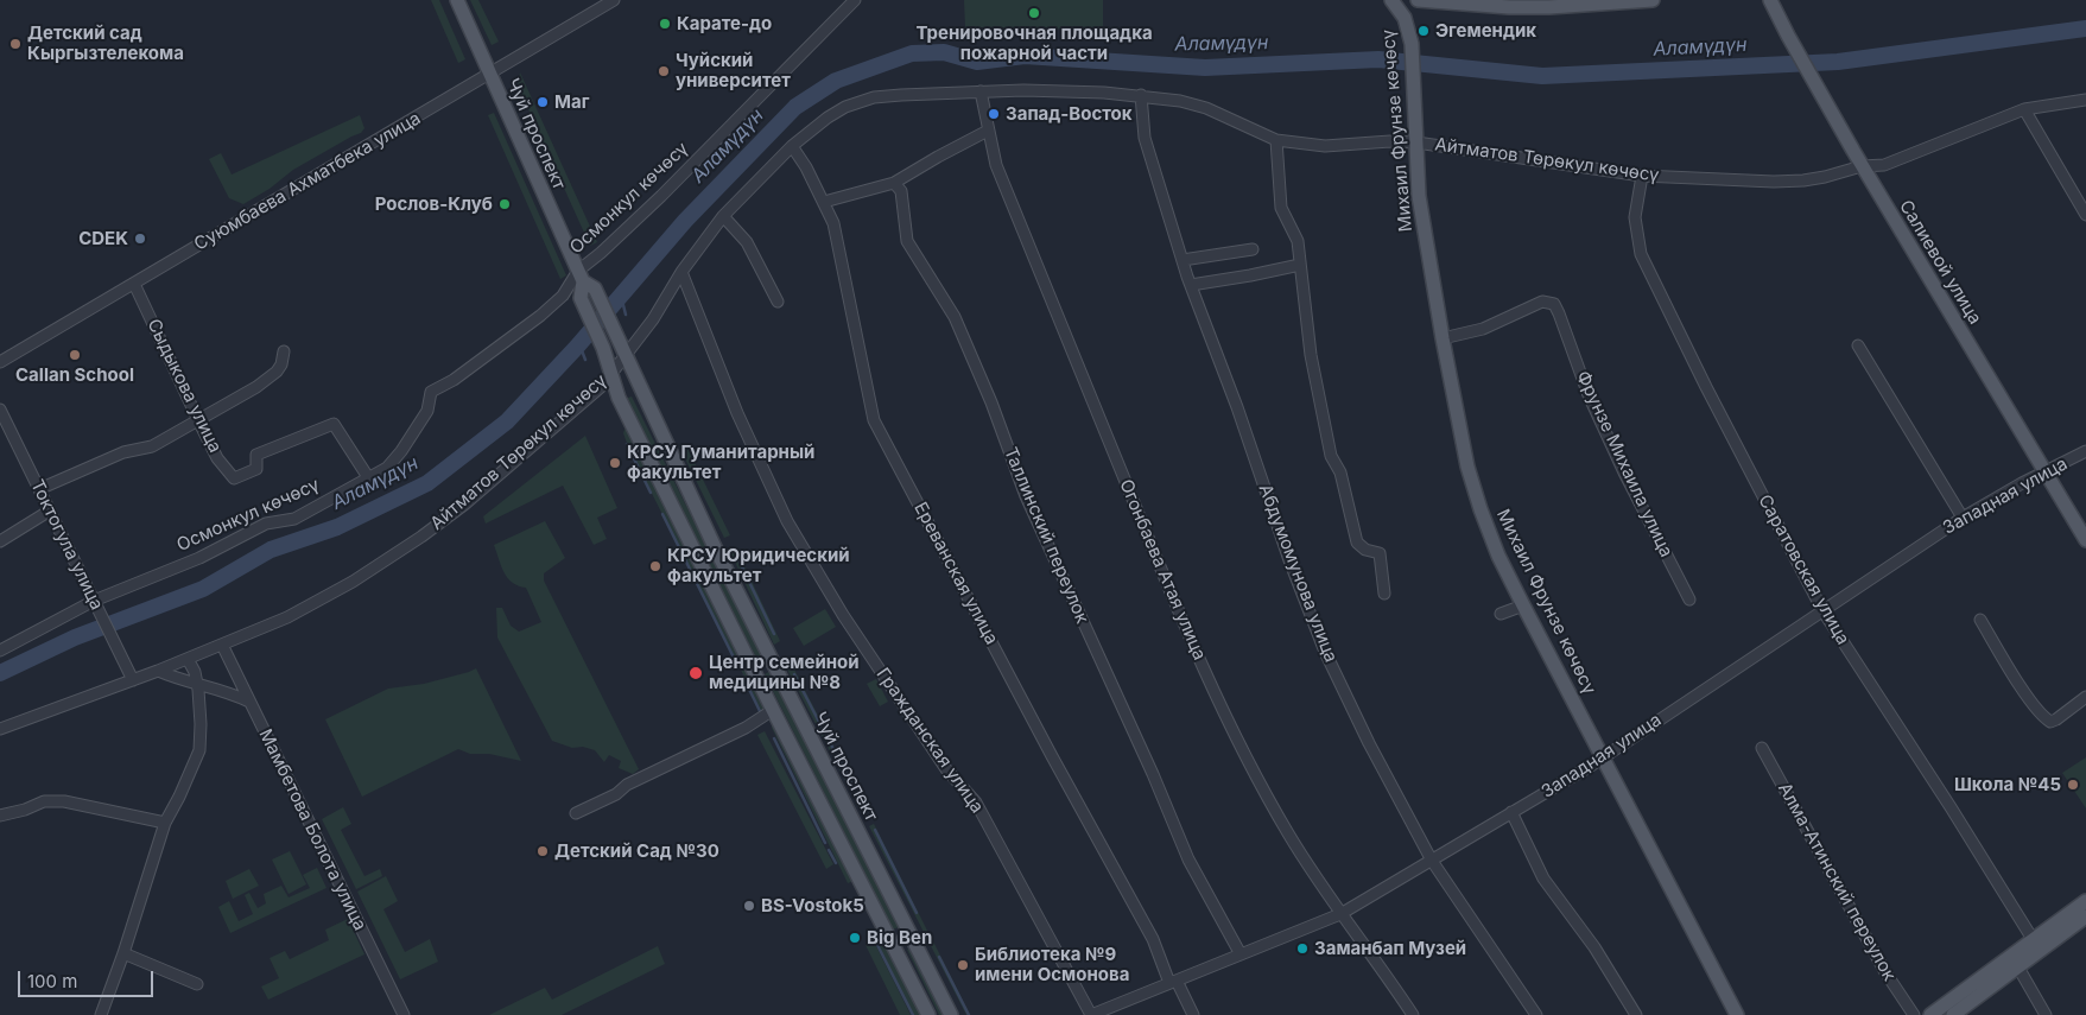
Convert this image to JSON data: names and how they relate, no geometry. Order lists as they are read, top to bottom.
{
  "streets": {
    "main road": ["Михаил Фрунзе көчөсү", "Чуй проспект", "Салиевой улица"],
    "street": [
      "Айтматов Төрөкул көчөсү",
      "Суюмбаева Ахматбека улица",
      "Осмонкул көчөсү",
      "Сыдыкова улица",
      "Фрунзе Михаила улица",
      "Западная улица",
      "Таллинский переулок",
      "Токтогула улица",
      "Огонбаева Атая улица",
      "Саратовская улица",
      "Ереванская улица",
      "Абдумомунова улица",
      "Гражданская улица",
      "Мамбетова Болота улица",
      "Алма-Атинский переулок"
    ]
  },
  "crossings": [
    ["Михаил Фрунзе көчөсү", "Айтматов Төрөкул көчөсү"],
    ["Михаил Фрунзе көчөсү", "Фрунзе Михаила улица"],
    ["Михаил Фрунзе көчөсү", "Западная улица"],
    ["Чуй проспект", "Айтматов Төрөкул көчөсү"],
    ["Чуй проспект", "Суюмбаева Ахматбека улица"],
    ["Чуй проспект", "Осмонкул көчөсү"],
    ["Айтматов Төрөкул көчөсү", "Салиевой улица"],
    ["Айтматов Төрөкул көчөсү", "Токтогула улица"],
    ["Айтматов Төрөкул көчөсү", "Огонбаева Атая улица"],
    ["Айтматов Төрөкул көчөсү", "Саратовская улица"],
    ["Айтматов Төрөкул көчөсү", "Ереванская улица"],
    ["Айтматов Төрөкул көчөсү", "Абдумомунова улица"],
    ["Айтматов Төрөкул көчөсү", "Гражданская улица"],
    ["Айтматов Төрөкул көчөсү", "Мамбетова Болота улица"],
    ["Суюмбаева Ахматбека улица", "Сыдыкова улица"],
    ["Осмонкул көчөсү", "Сыдыкова улица"],
    ["Осмонкул көчөсү", "Токтогула улица"],
    ["Салиевой улица", "Западная улица"],
    ["Западная улица", "Таллинский переулок"],
    ["Западная улица", "Огонбаева Атая улица"],
    ["Западная улица", "Саратовская улица"],
    ["Западная улица", "Ереванская улица"],
    ["Западная улица", "Абдумомунова улица"],
    ["Западная улица", "Гражданская улица"]
  ],
  "water": ["Аламүдүн"],
  "places": [
    "Тренировочная площадка пожарной части",
    "Карате-до",
    "Эгемендик",
    "Детский сад Кыргызтелекома",
    "Чуйский университет",
    "Маг",
    "Запад-Восток",
    "Рослов-Клуб",
    "CDEK",
    "Callan School",
    "КРСУ Гуманитарный факультет",
    "КРСУ Юридический факультет",
    "Центр семейной медицины №8",
    "Школа №45",
    "Детский Сад №30",
    "BS-Vostok5",
    "Big Ben",
    "Заманбап Музей",
    "Библиотека №9 имени Осмонова"
  ],
  "scale_bar": "100 m"
}
